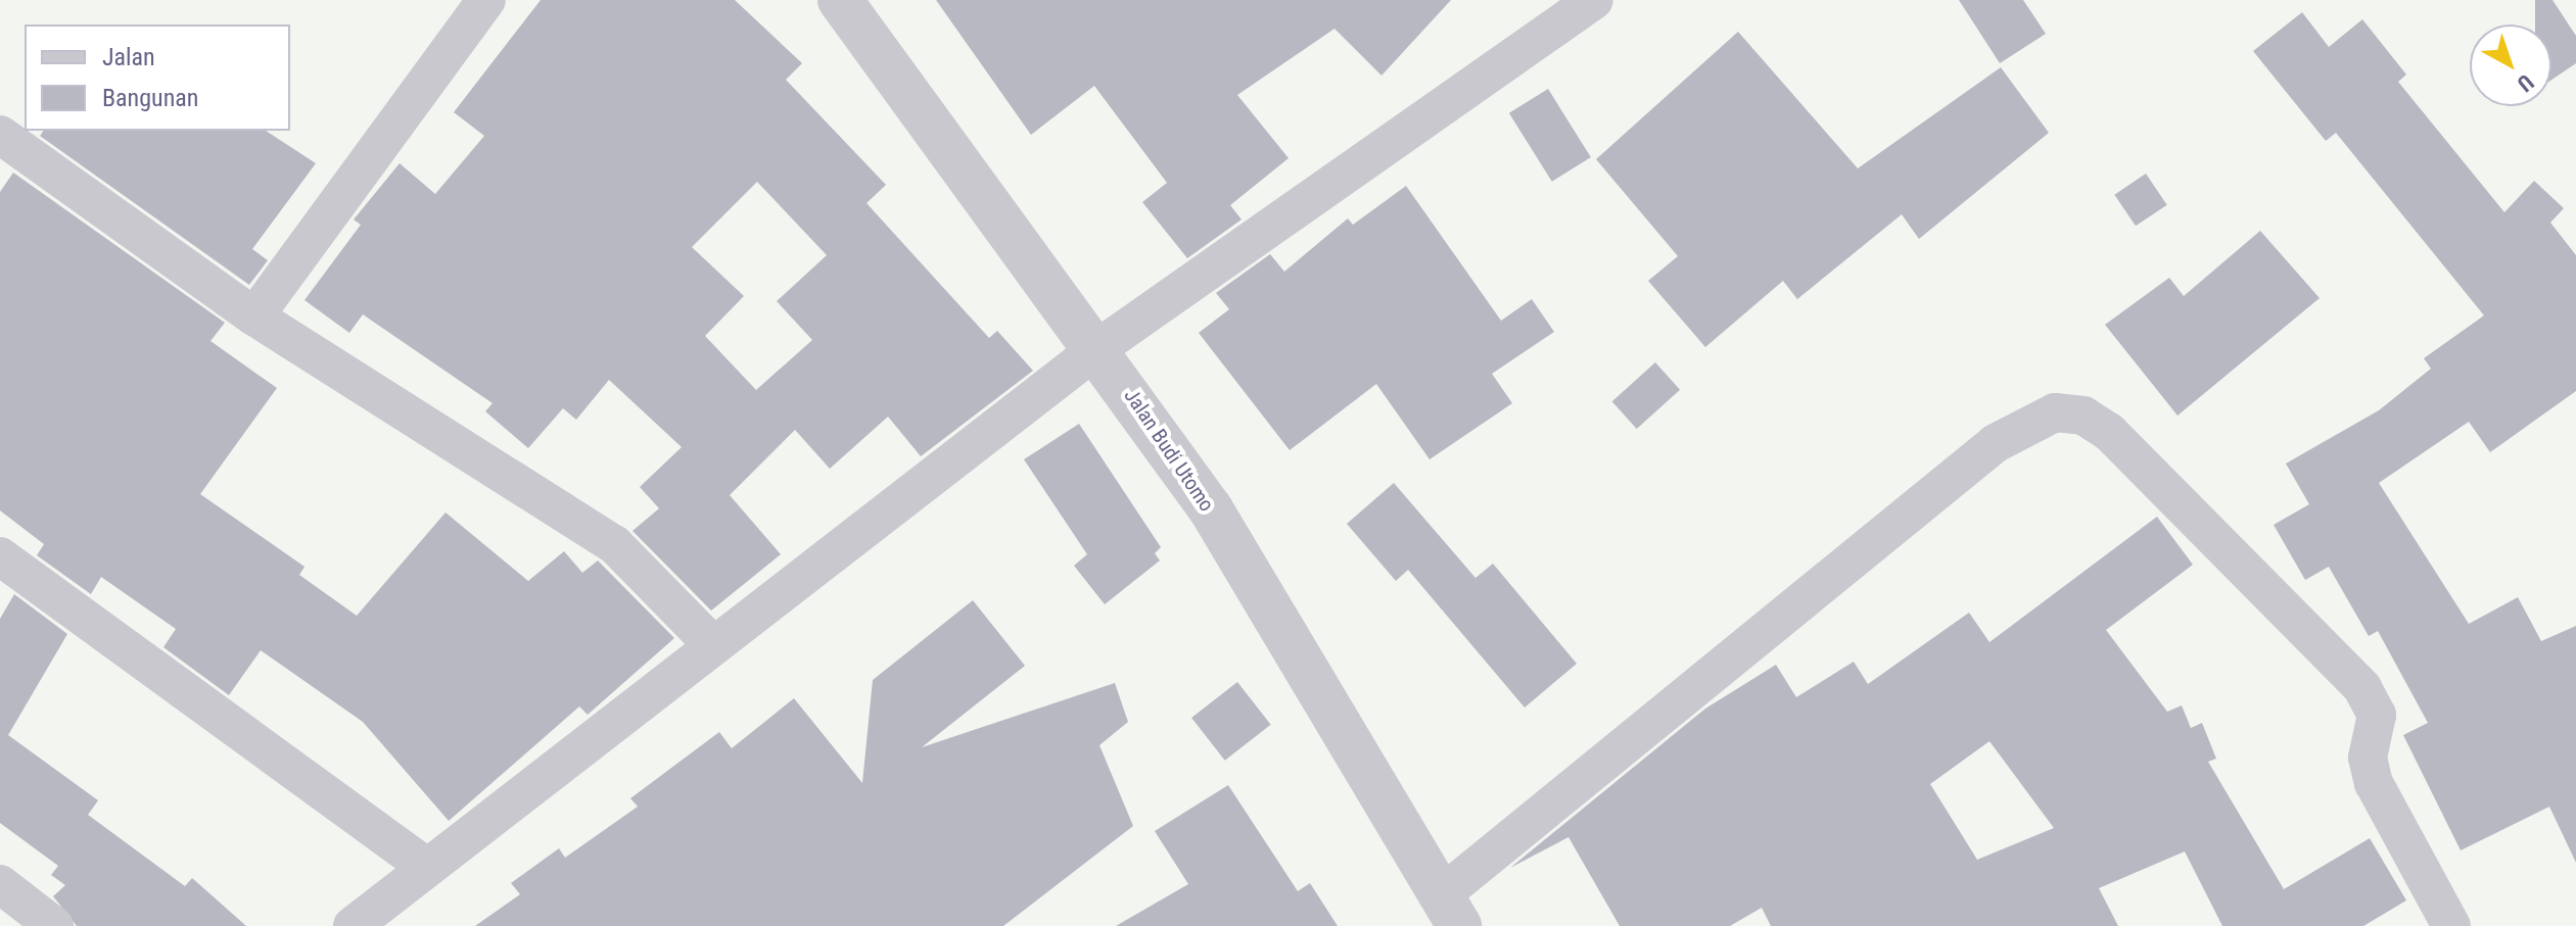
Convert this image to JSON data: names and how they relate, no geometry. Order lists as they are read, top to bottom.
{
  "streets": {
    "street": ["Jalan Budi Utomo"]
  },
  "legend": ["Jalan", "Bangunan"],
  "north": "bottom right"
}
